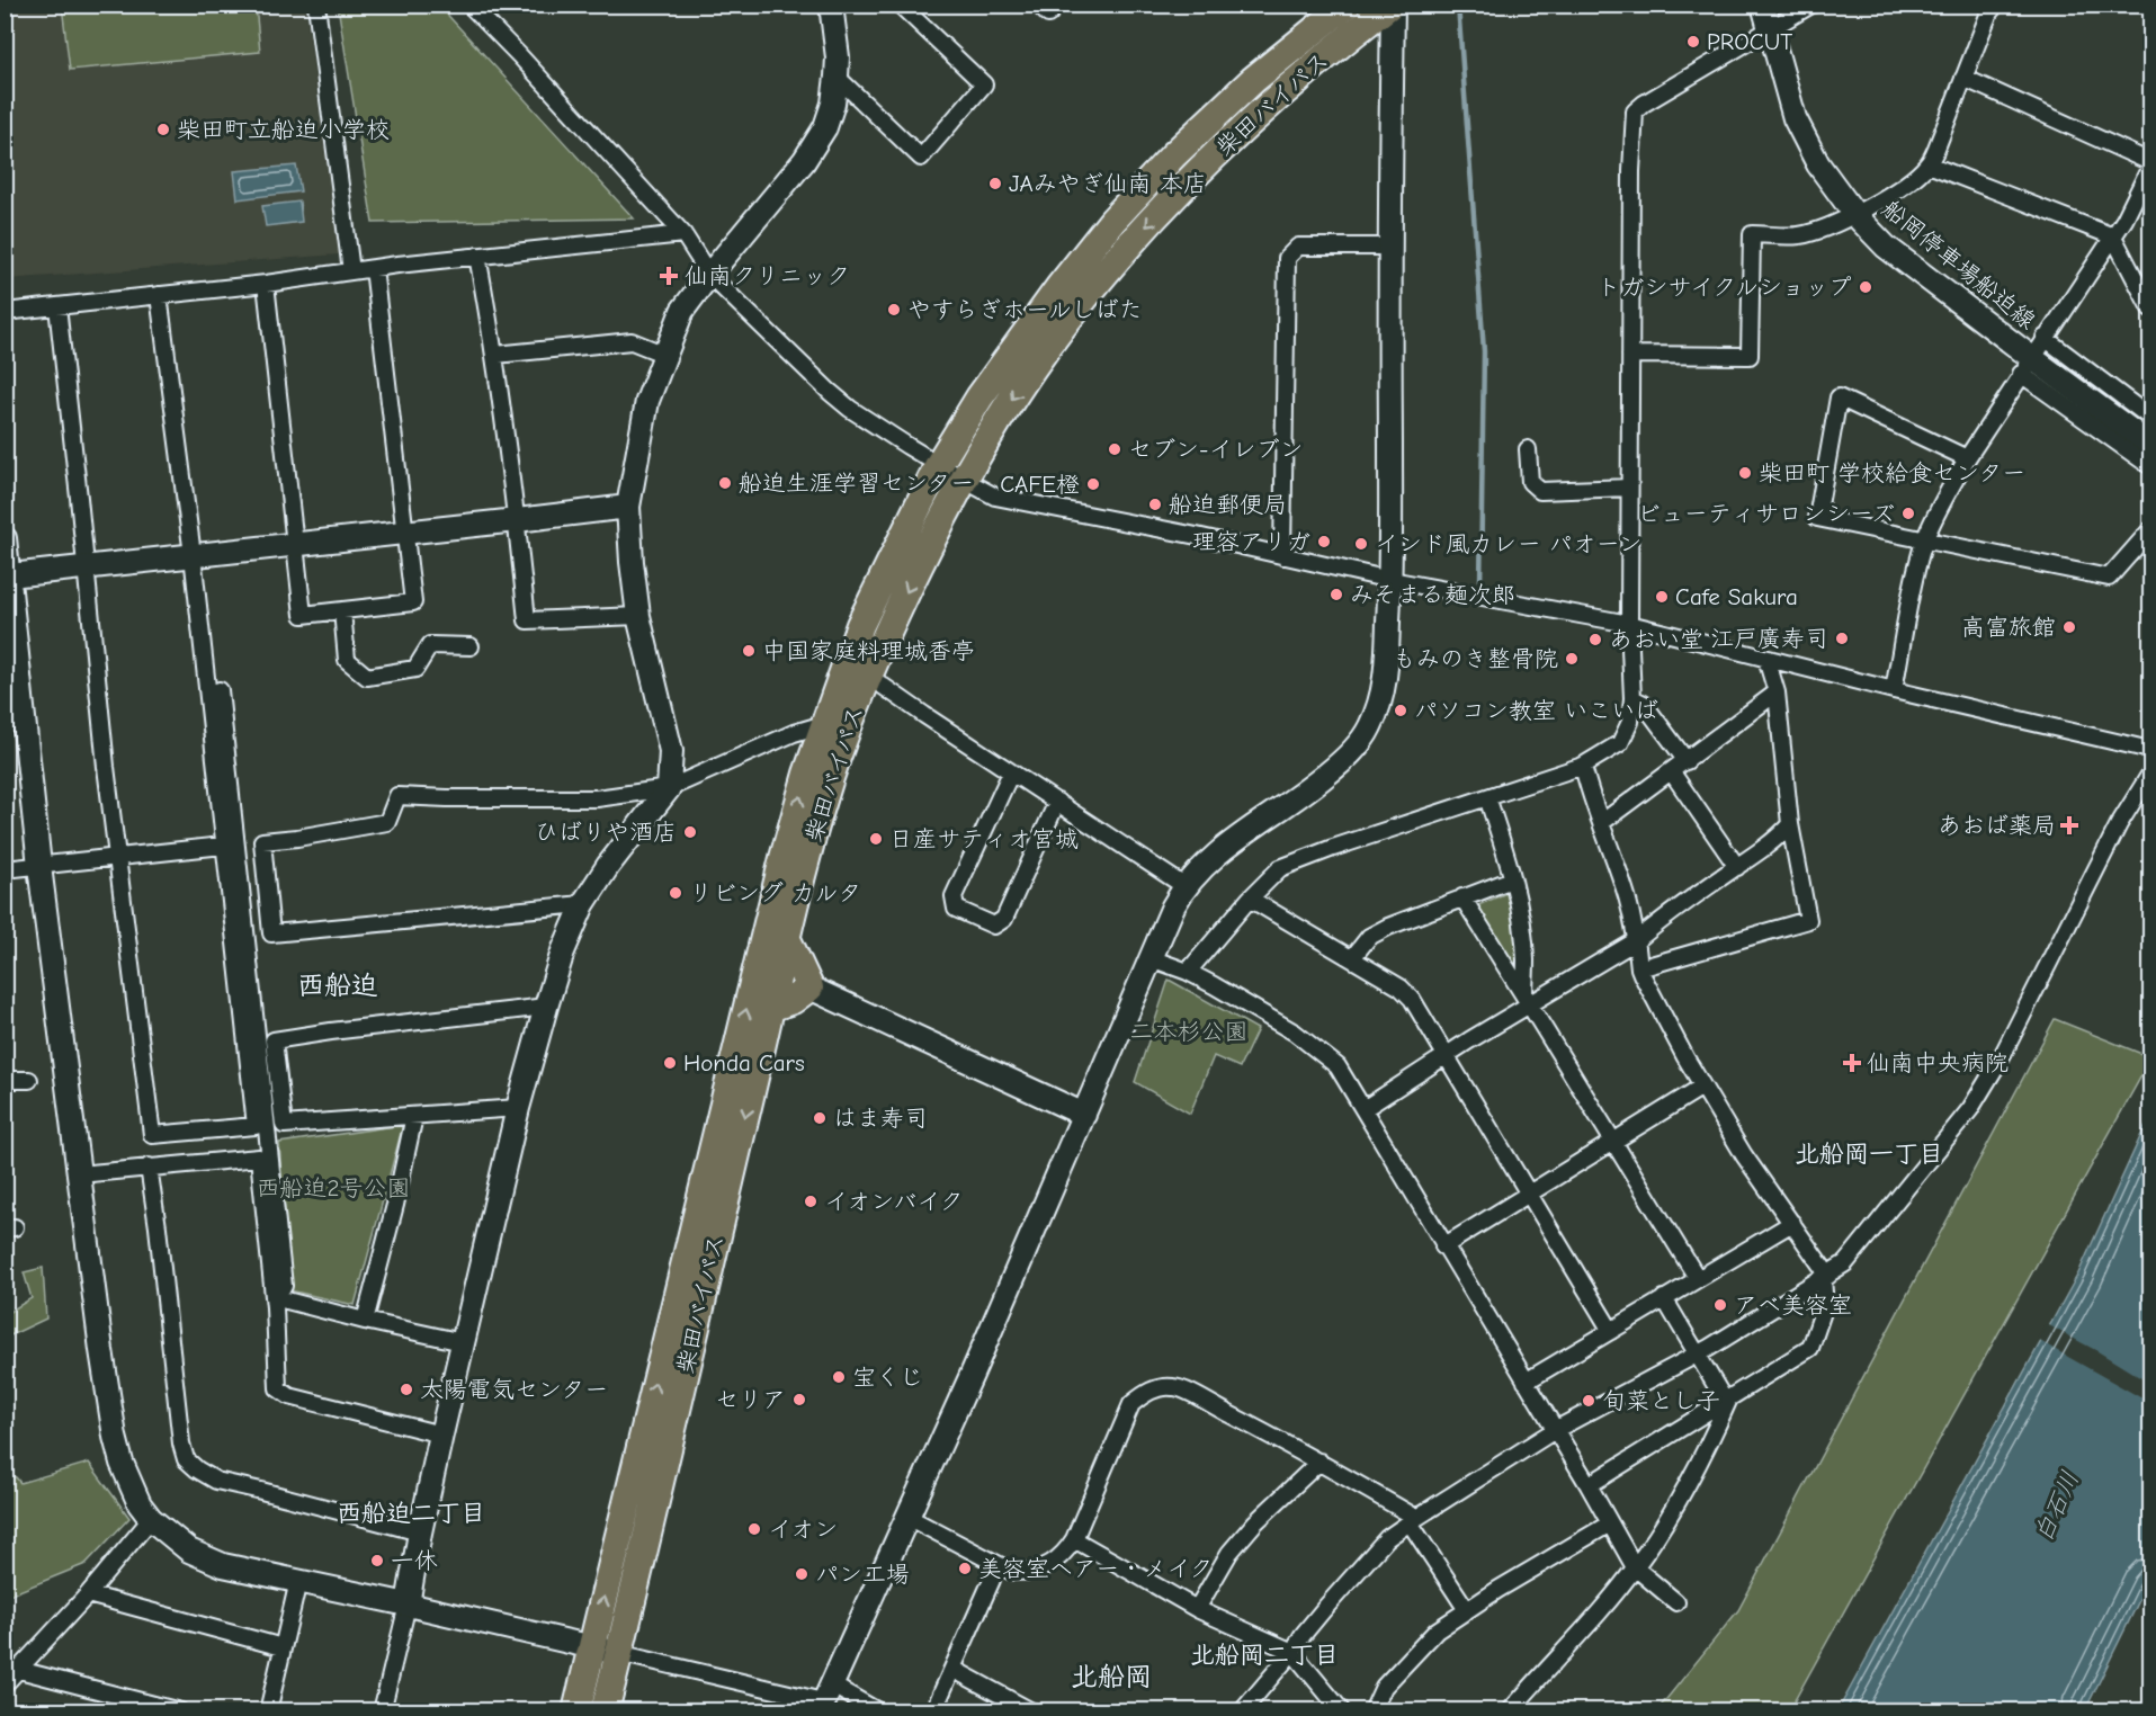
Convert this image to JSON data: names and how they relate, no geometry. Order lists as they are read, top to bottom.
{
  "streets": {
    "highway": ["柴田バイパス"],
    "street": ["船岡停車場船迫線"]
  },
  "districts": [
    "西船迫",
    "北船岡一丁目",
    "西船迫二丁目",
    "北船岡二丁目",
    "北船岡"
  ],
  "water": ["白石川"],
  "parks": ["二本杉公園", "西船迫2号公園"],
  "places": {
    "other": [
      "PROCUT",
      "柴田町立船迫小学校",
      "JAみやぎ仙南 本店",
      "トガシサイクルショップ",
      "やすらぎホールしばた",
      "セブン-イレブン",
      "柴田町 学校給食センター",
      "船迫生涯学習センター",
      "CAFE橙",
      "船迫郵便局",
      "ビューティサロンシーズ",
      "理容アリガ",
      "インド風カレー パオーン",
      "みそまる麺次郎",
      "Cafe Sakura",
      "高富旅館",
      "江戸廣寿司",
      "あおい堂",
      "中国家庭料理城香亭",
      "もみのき整骨院",
      "パソコン教室 いこいば",
      "ひばりや酒店",
      "日産サティオ宮城",
      "リビング カルタ",
      "Honda Cars",
      "はま寿司",
      "イオンバイク",
      "アベ美容室",
      "宝くじ",
      "太陽電気センター",
      "セリア",
      "旬菜とし子",
      "イオン",
      "一休",
      "美容室ヘアー・メイク",
      "パン工場"
    ],
    "health": ["仙南クリニック", "あおば薬局", "仙南中央病院"]
  }
}
